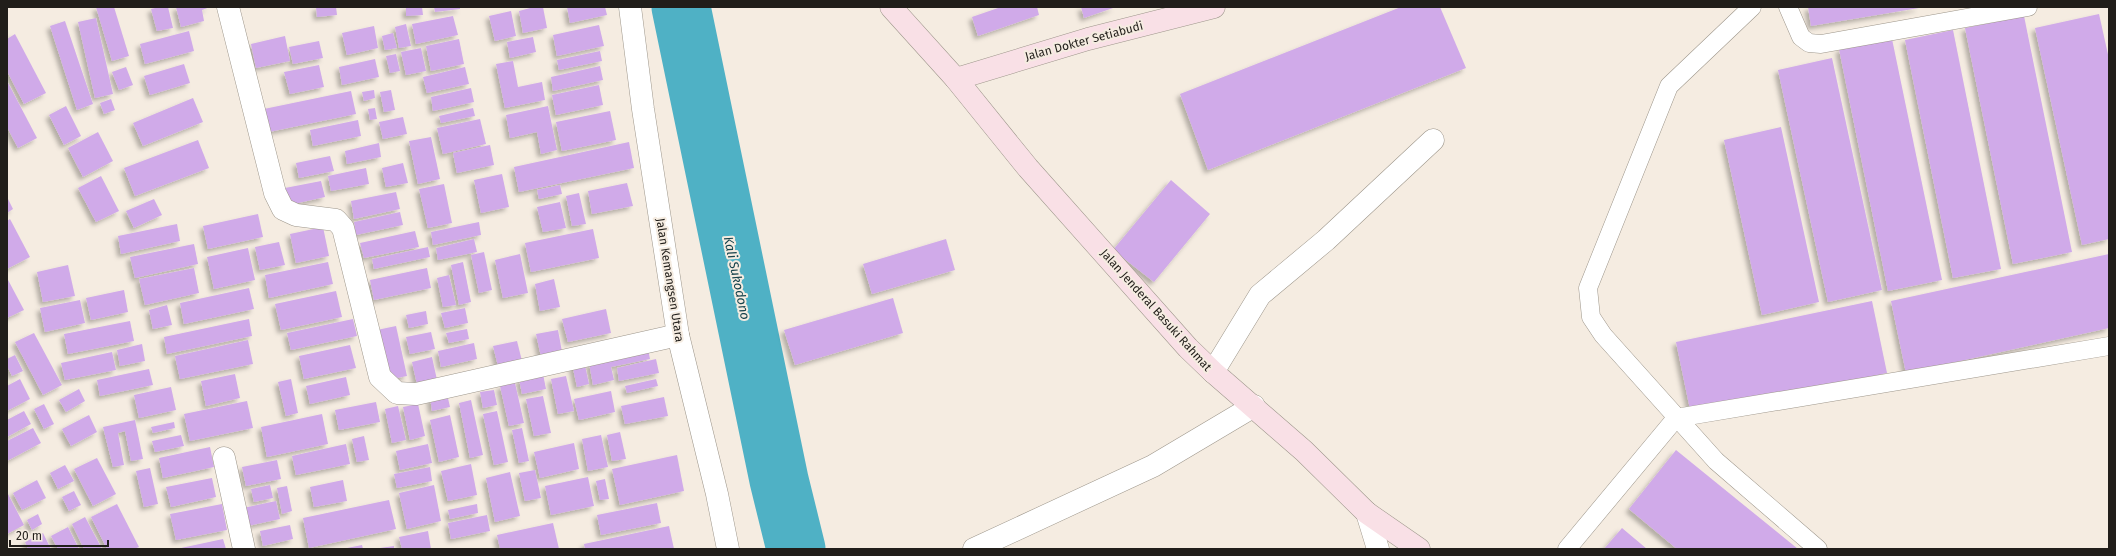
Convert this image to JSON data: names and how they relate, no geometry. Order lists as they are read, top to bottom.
{
  "streets": {
    "main road": ["Jalan Dokter Setiabudi", "Jalan Jenderal Basuki Rahmat"],
    "street": ["Jalan Kemangsen Utara"]
  },
  "crossings": [
    ["Jalan Dokter Setiabudi", "Jalan Jenderal Basuki Rahmat"]
  ],
  "water": ["Kali Sukodono"],
  "scale_bar": "20 m"
}
